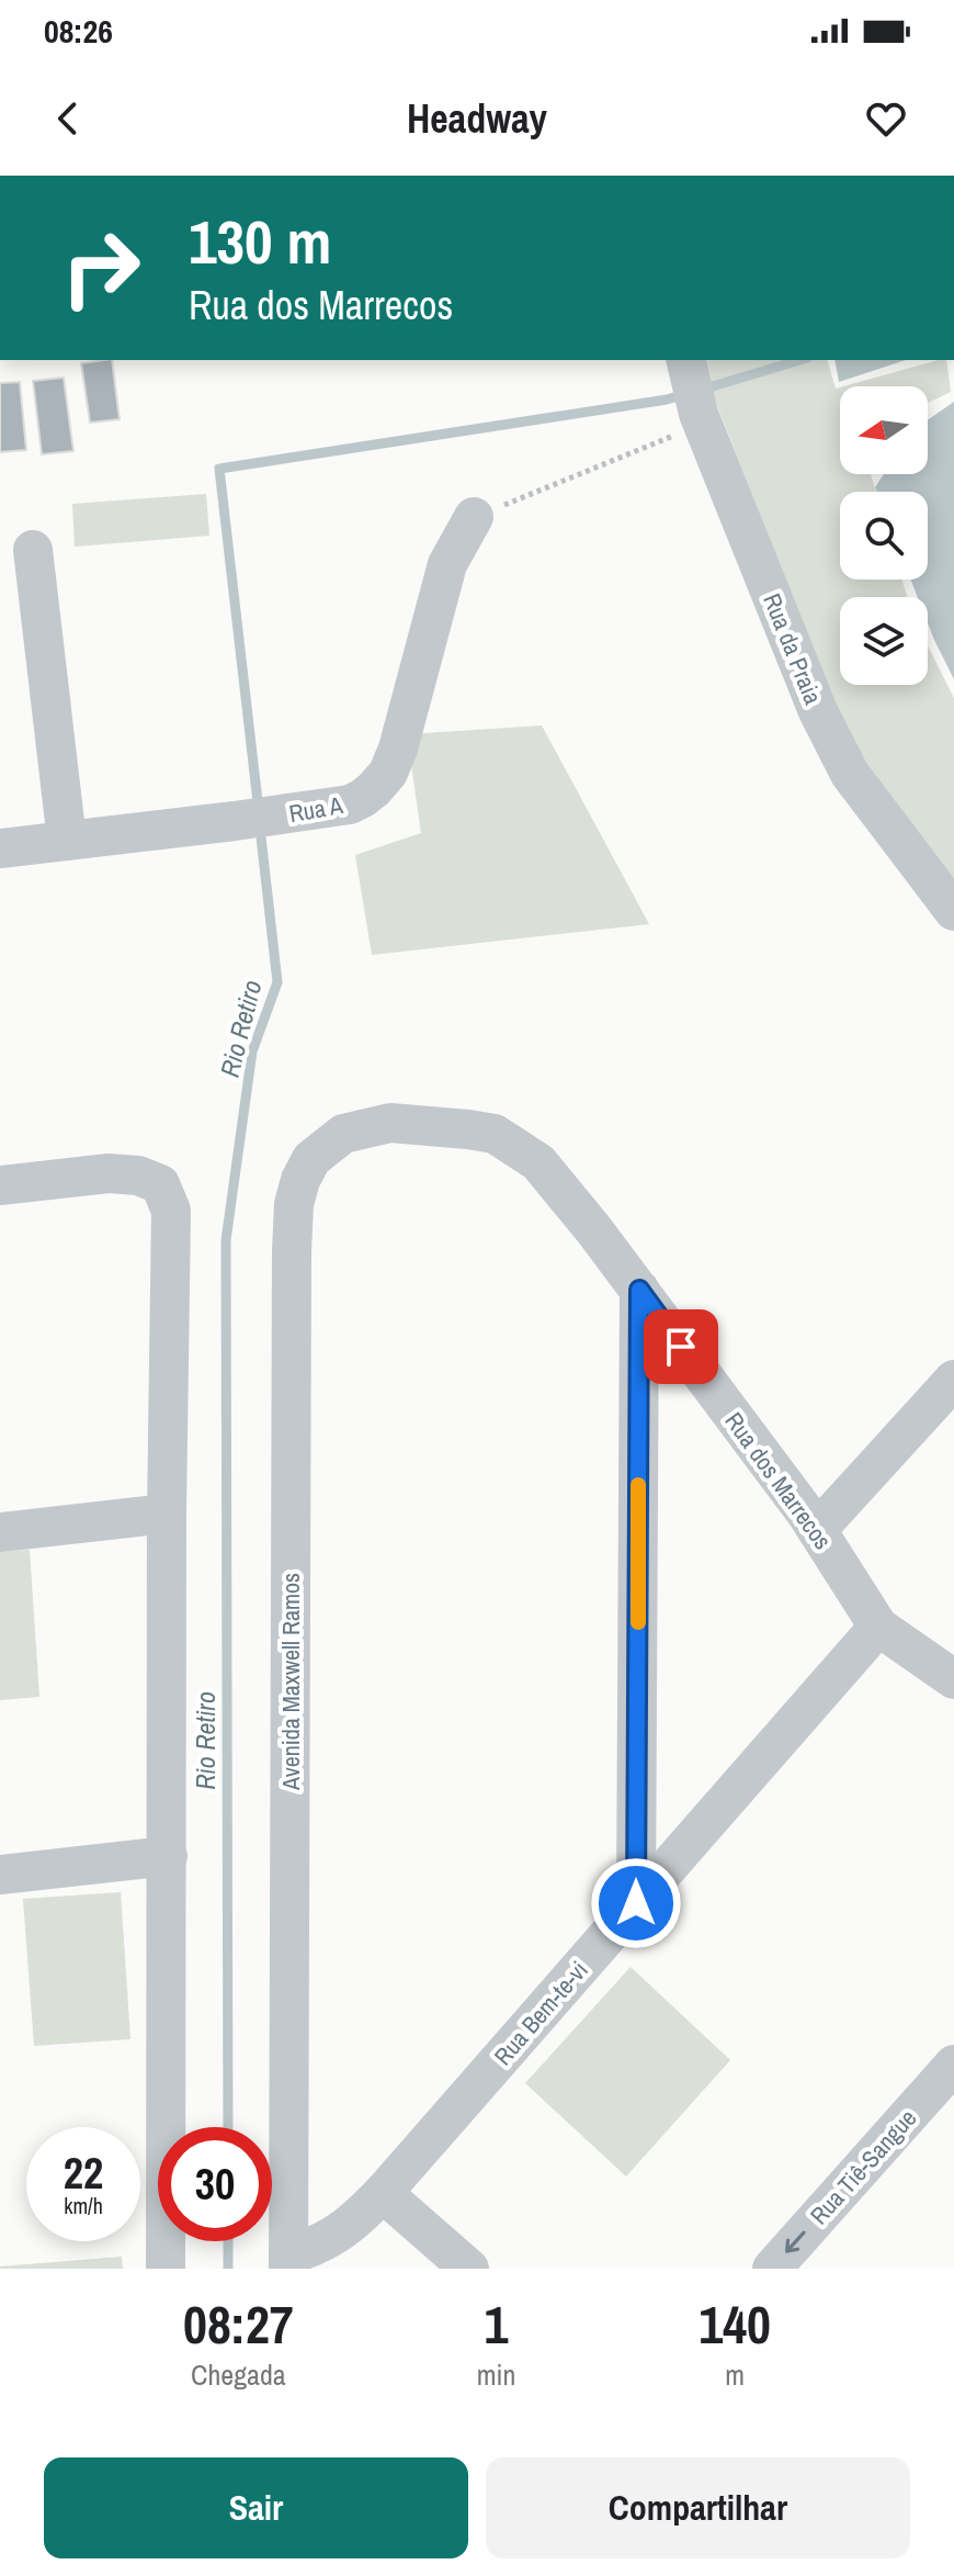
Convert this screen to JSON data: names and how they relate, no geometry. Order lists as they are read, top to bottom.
{
  "streets": {
    "street": [
      "Rua da Praia",
      "Rua A",
      "Rua dos Marrecos",
      "Avenida Maxwell Ramos",
      "Rua Bem-te-vi",
      "Rua Tiê-Sangue"
    ]
  },
  "crossings": [
    ["Rua dos Marrecos", "Avenida Maxwell Ramos"],
    ["Rua dos Marrecos", "Rua Bem-te-vi"],
    ["Avenida Maxwell Ramos", "Rua Bem-te-vi"]
  ],
  "one_way": ["Rua Tiê-Sangue"],
  "water": ["Rio Retiro"],
  "north": "left",
  "page": {
    "status": "08:26",
    "header": "Headway",
    "turn": ["130 m", "Rua dos Marrecos"],
    "speed": "22 km/h",
    "limit": "30",
    "eta": [
      "08:27",
      "Chegada",
      "1",
      "min",
      "140",
      "m"
    ],
    "buttons": ["Sair", "Compartilhar"]
  }
}
